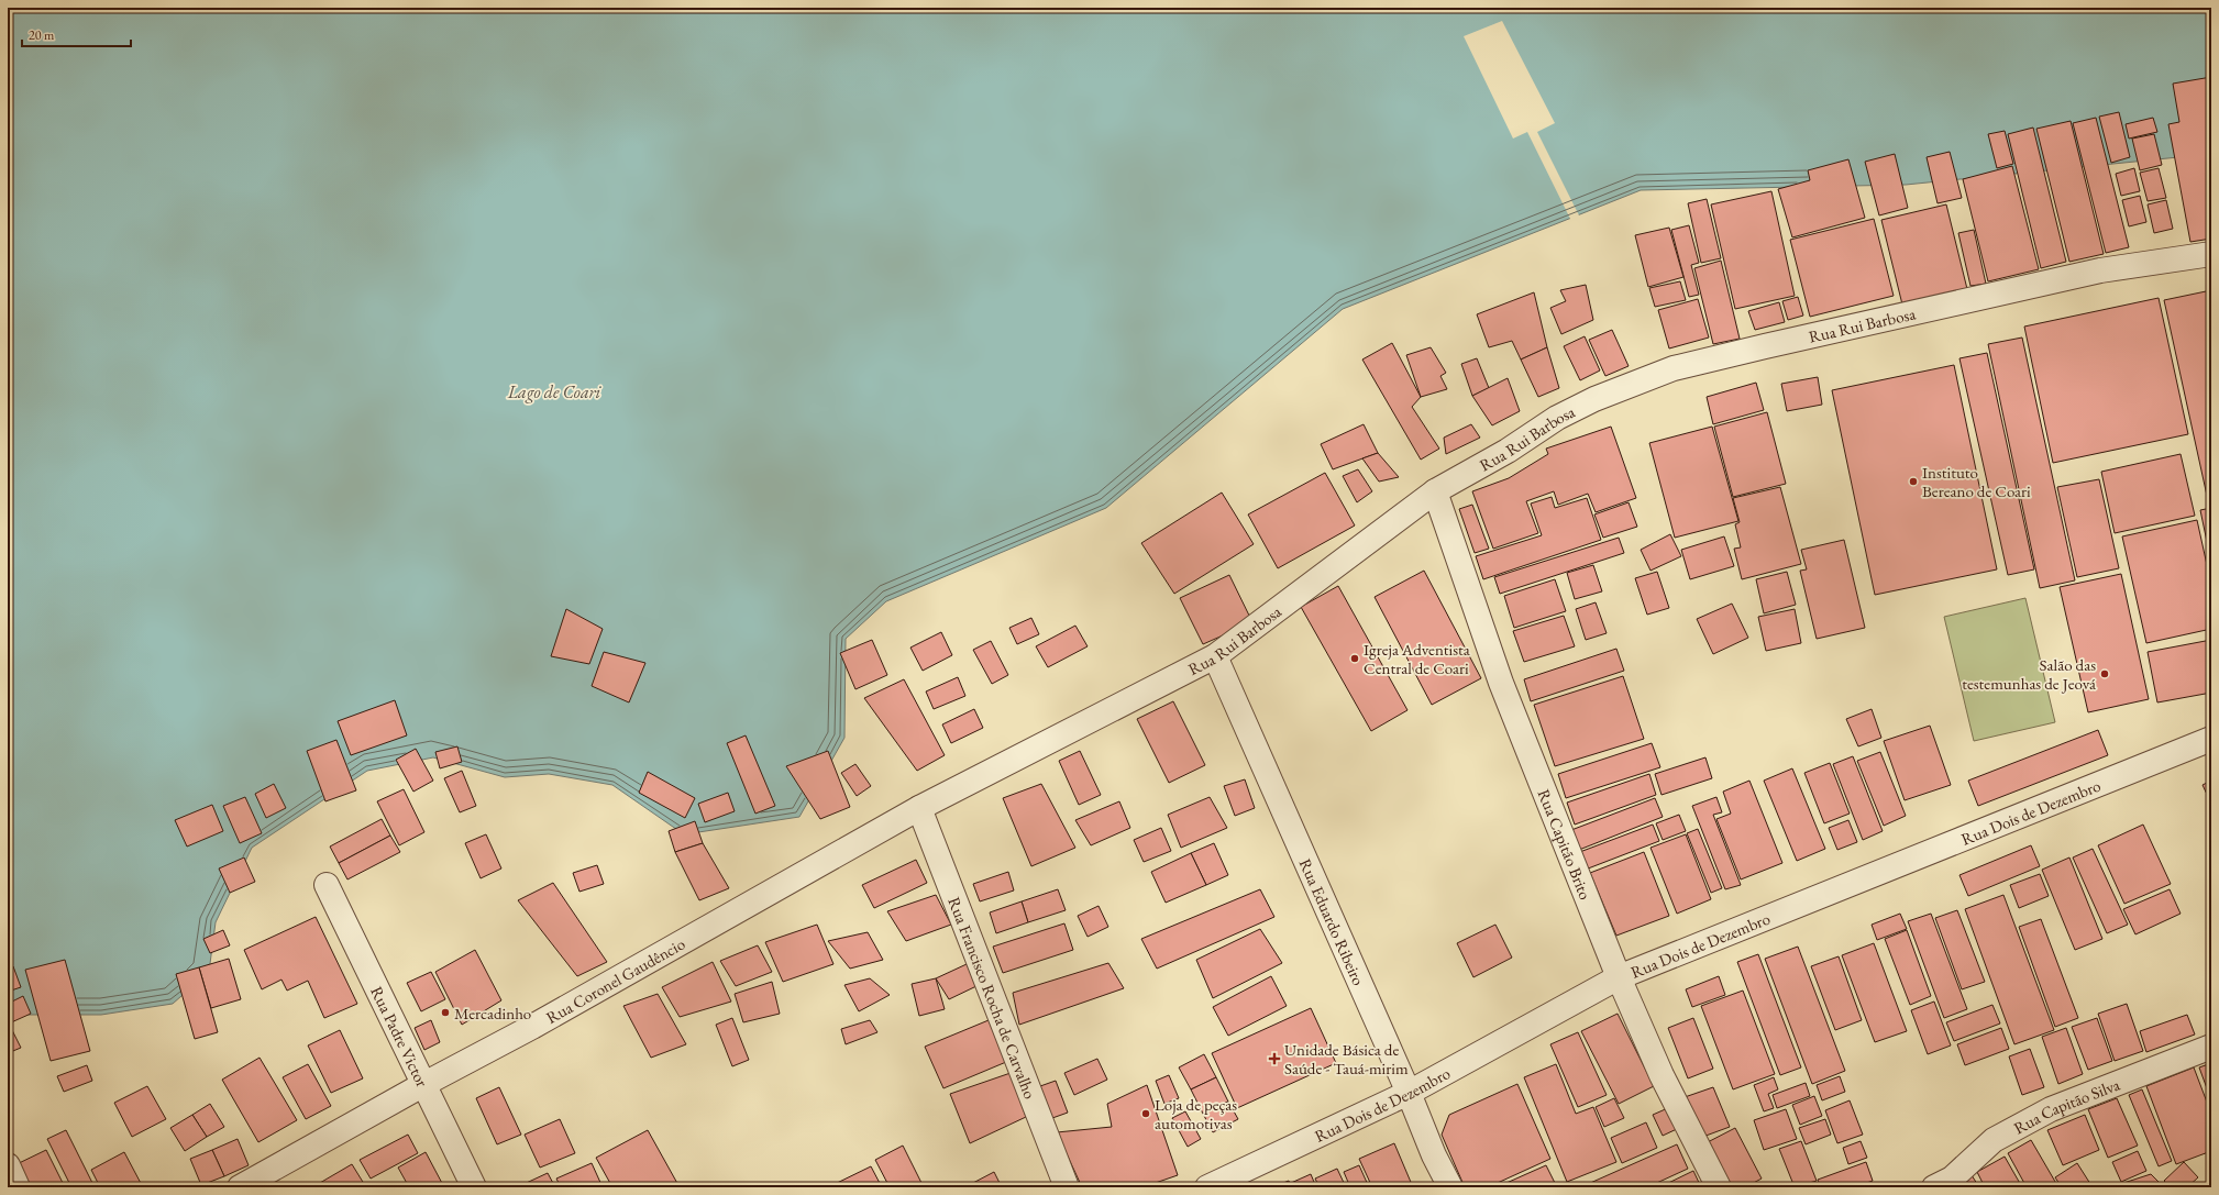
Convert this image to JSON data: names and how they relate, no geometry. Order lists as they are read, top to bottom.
{
  "streets": {
    "street": [
      "Rua Rui Barbosa",
      "Rua Dois de Dezembro",
      "Rua Capitão Brito",
      "Rua Eduardo Ribeiro",
      "Rua Coronel Gaudêncio",
      "Rua Francisco Rocha de Carvalho",
      "Rua Padre Victor",
      "Rua Capitão Silva"
    ]
  },
  "crossings": [
    ["Rua Rui Barbosa", "Rua Capitão Brito"],
    ["Rua Rui Barbosa", "Rua Eduardo Ribeiro"],
    ["Rua Rui Barbosa", "Rua Coronel Gaudêncio"],
    ["Rua Rui Barbosa", "Rua Francisco Rocha de Carvalho"],
    ["Rua Dois de Dezembro", "Rua Capitão Brito"],
    ["Rua Dois de Dezembro", "Rua Eduardo Ribeiro"],
    ["Rua Coronel Gaudêncio", "Rua Francisco Rocha de Carvalho"],
    ["Rua Coronel Gaudêncio", "Rua Padre Victor"]
  ],
  "water": ["Lago de Coari"],
  "places": {
    "other": [
      "Instituto Bereano de Coari",
      "Igreja Adventista Central de Coari",
      "Salão das testemunhas de Jeová",
      "Mercadinho",
      "Loja de peças automotivas"
    ],
    "health": ["Unidade Básica de Saúde - Tauá-mirim"]
  },
  "scale_bar": "20 m"
}
